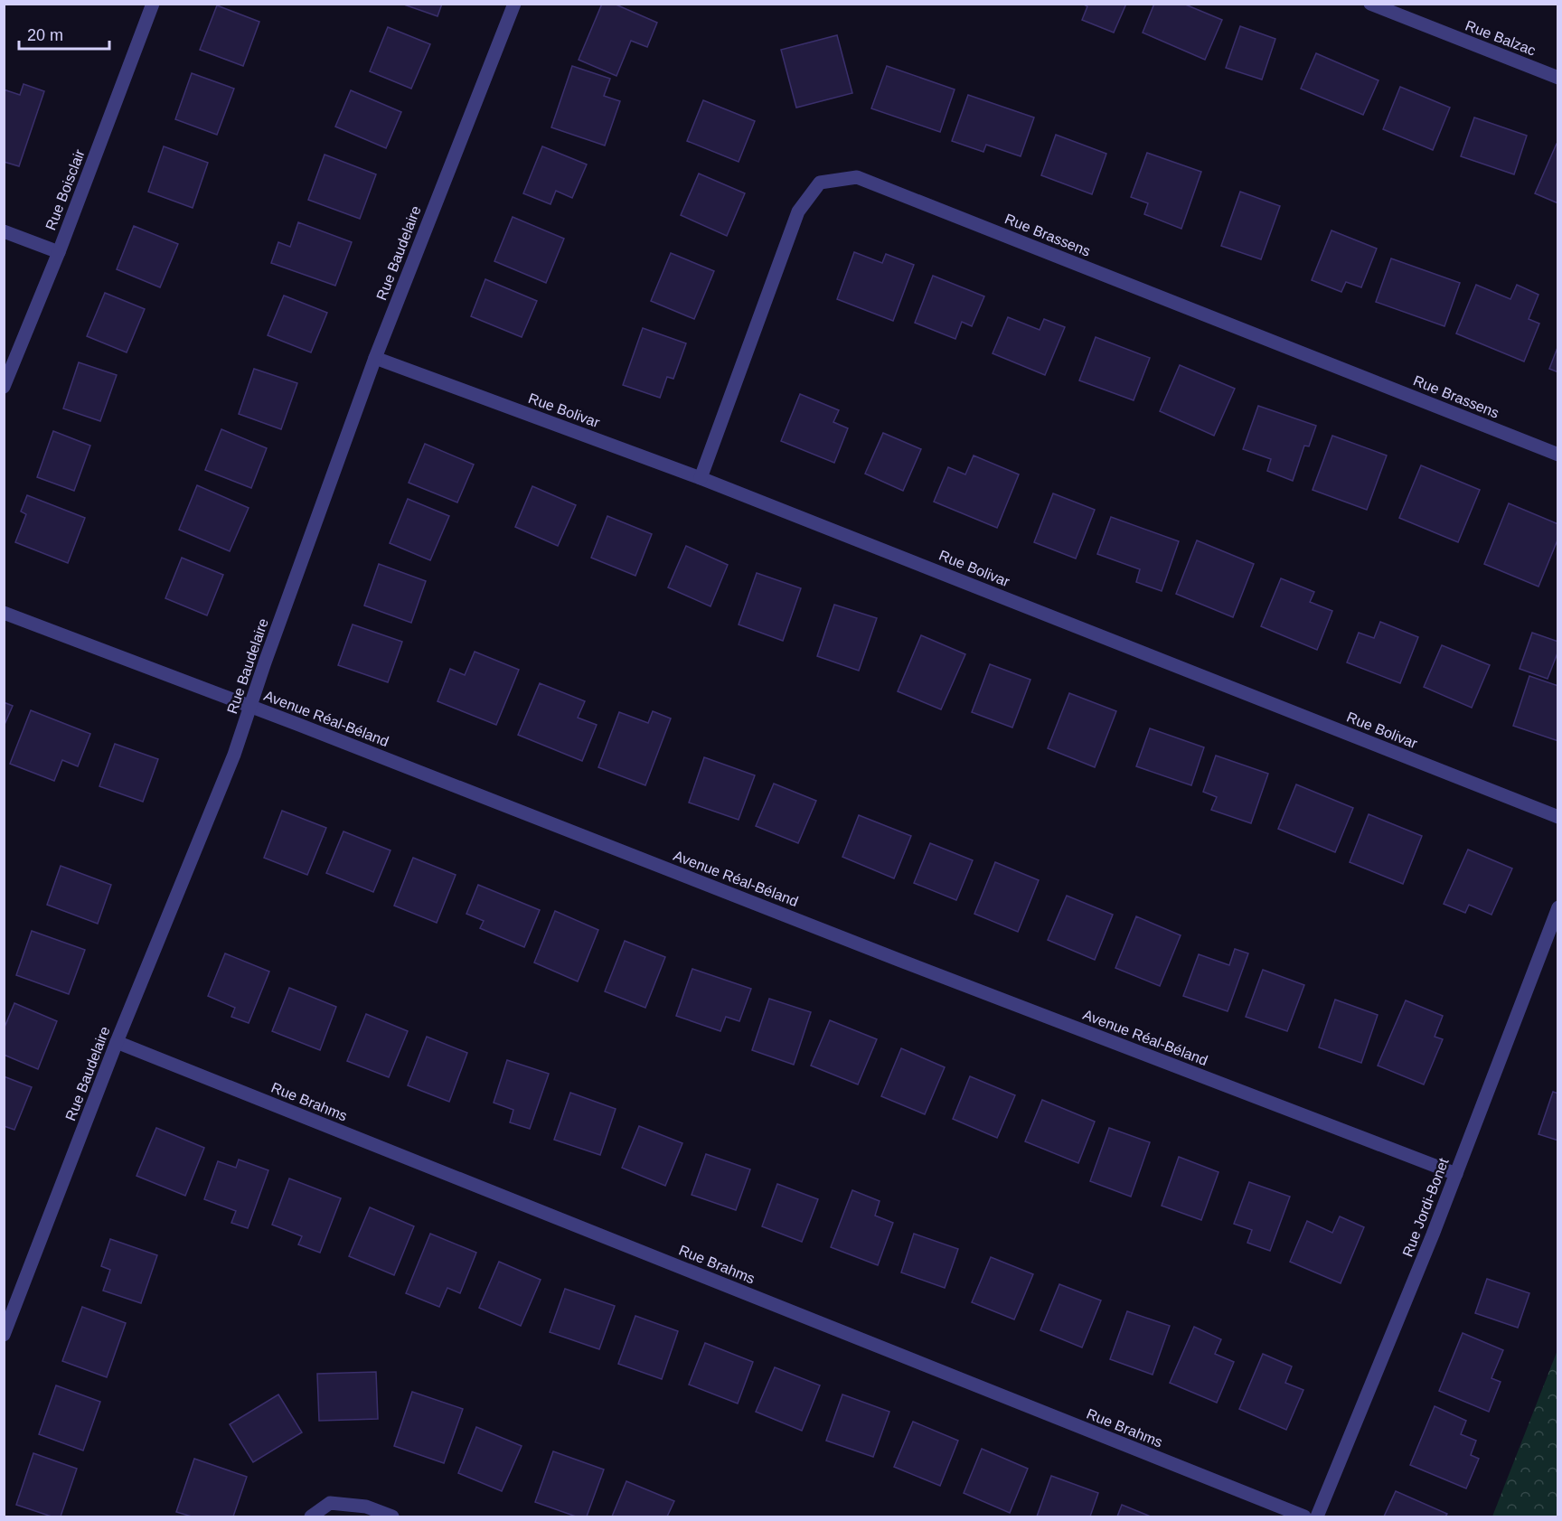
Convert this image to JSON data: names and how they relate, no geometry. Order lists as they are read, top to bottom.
{
  "streets": {
    "street": [
      "Rue Balzac",
      "Rue Boisclair",
      "Rue Brassens",
      "Rue Baudelaire",
      "Rue Bolivar",
      "Avenue Réal-Béland",
      "Rue Brahms",
      "Rue Jordi-Bonet"
    ]
  },
  "crossings": [
    ["Rue Brassens", "Rue Bolivar"],
    ["Rue Baudelaire", "Rue Bolivar"],
    ["Rue Baudelaire", "Avenue Réal-Béland"],
    ["Rue Baudelaire", "Rue Brahms"],
    ["Avenue Réal-Béland", "Rue Jordi-Bonet"]
  ],
  "scale_bar": "20 m"
}
